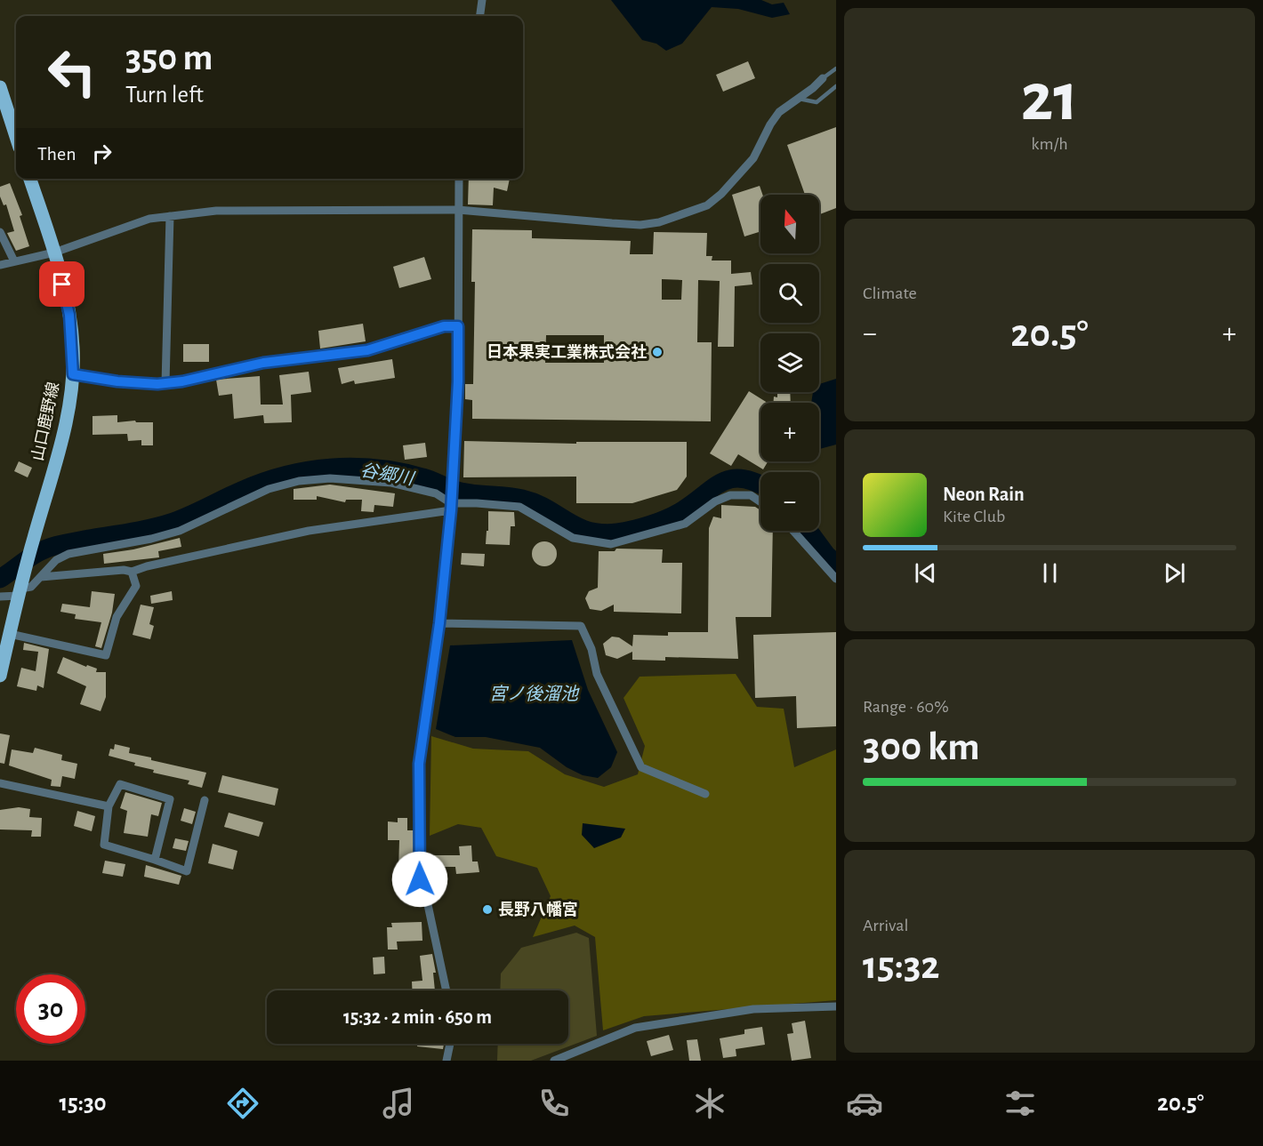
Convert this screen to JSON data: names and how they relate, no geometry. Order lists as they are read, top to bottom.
{
  "streets": {
    "main road": ["山口鹿野線"]
  },
  "water": ["谷郷川", "宮ノ後溜池"],
  "places": ["日本果実工業株式会社", "長野八幡宮"],
  "north": "top",
  "page": {
    "tile": [
      ["21", "km/h"],
      "Climate",
      ["Range · 60%", "300 km"],
      ["Arrival", "15:32"]
    ],
    "turn": ["350 m", "Turn left"],
    "then": "Then",
    "map_buttons": ["+", "−"],
    "heat": ["−", "20.5°", "+"],
    "song": ["Neon Rain", "Kite Club"],
    "limit": "30",
    "trip": "15:32 · 2 min · 650 m",
    "tabs": ["15:30", "20.5°"]
  }
}
